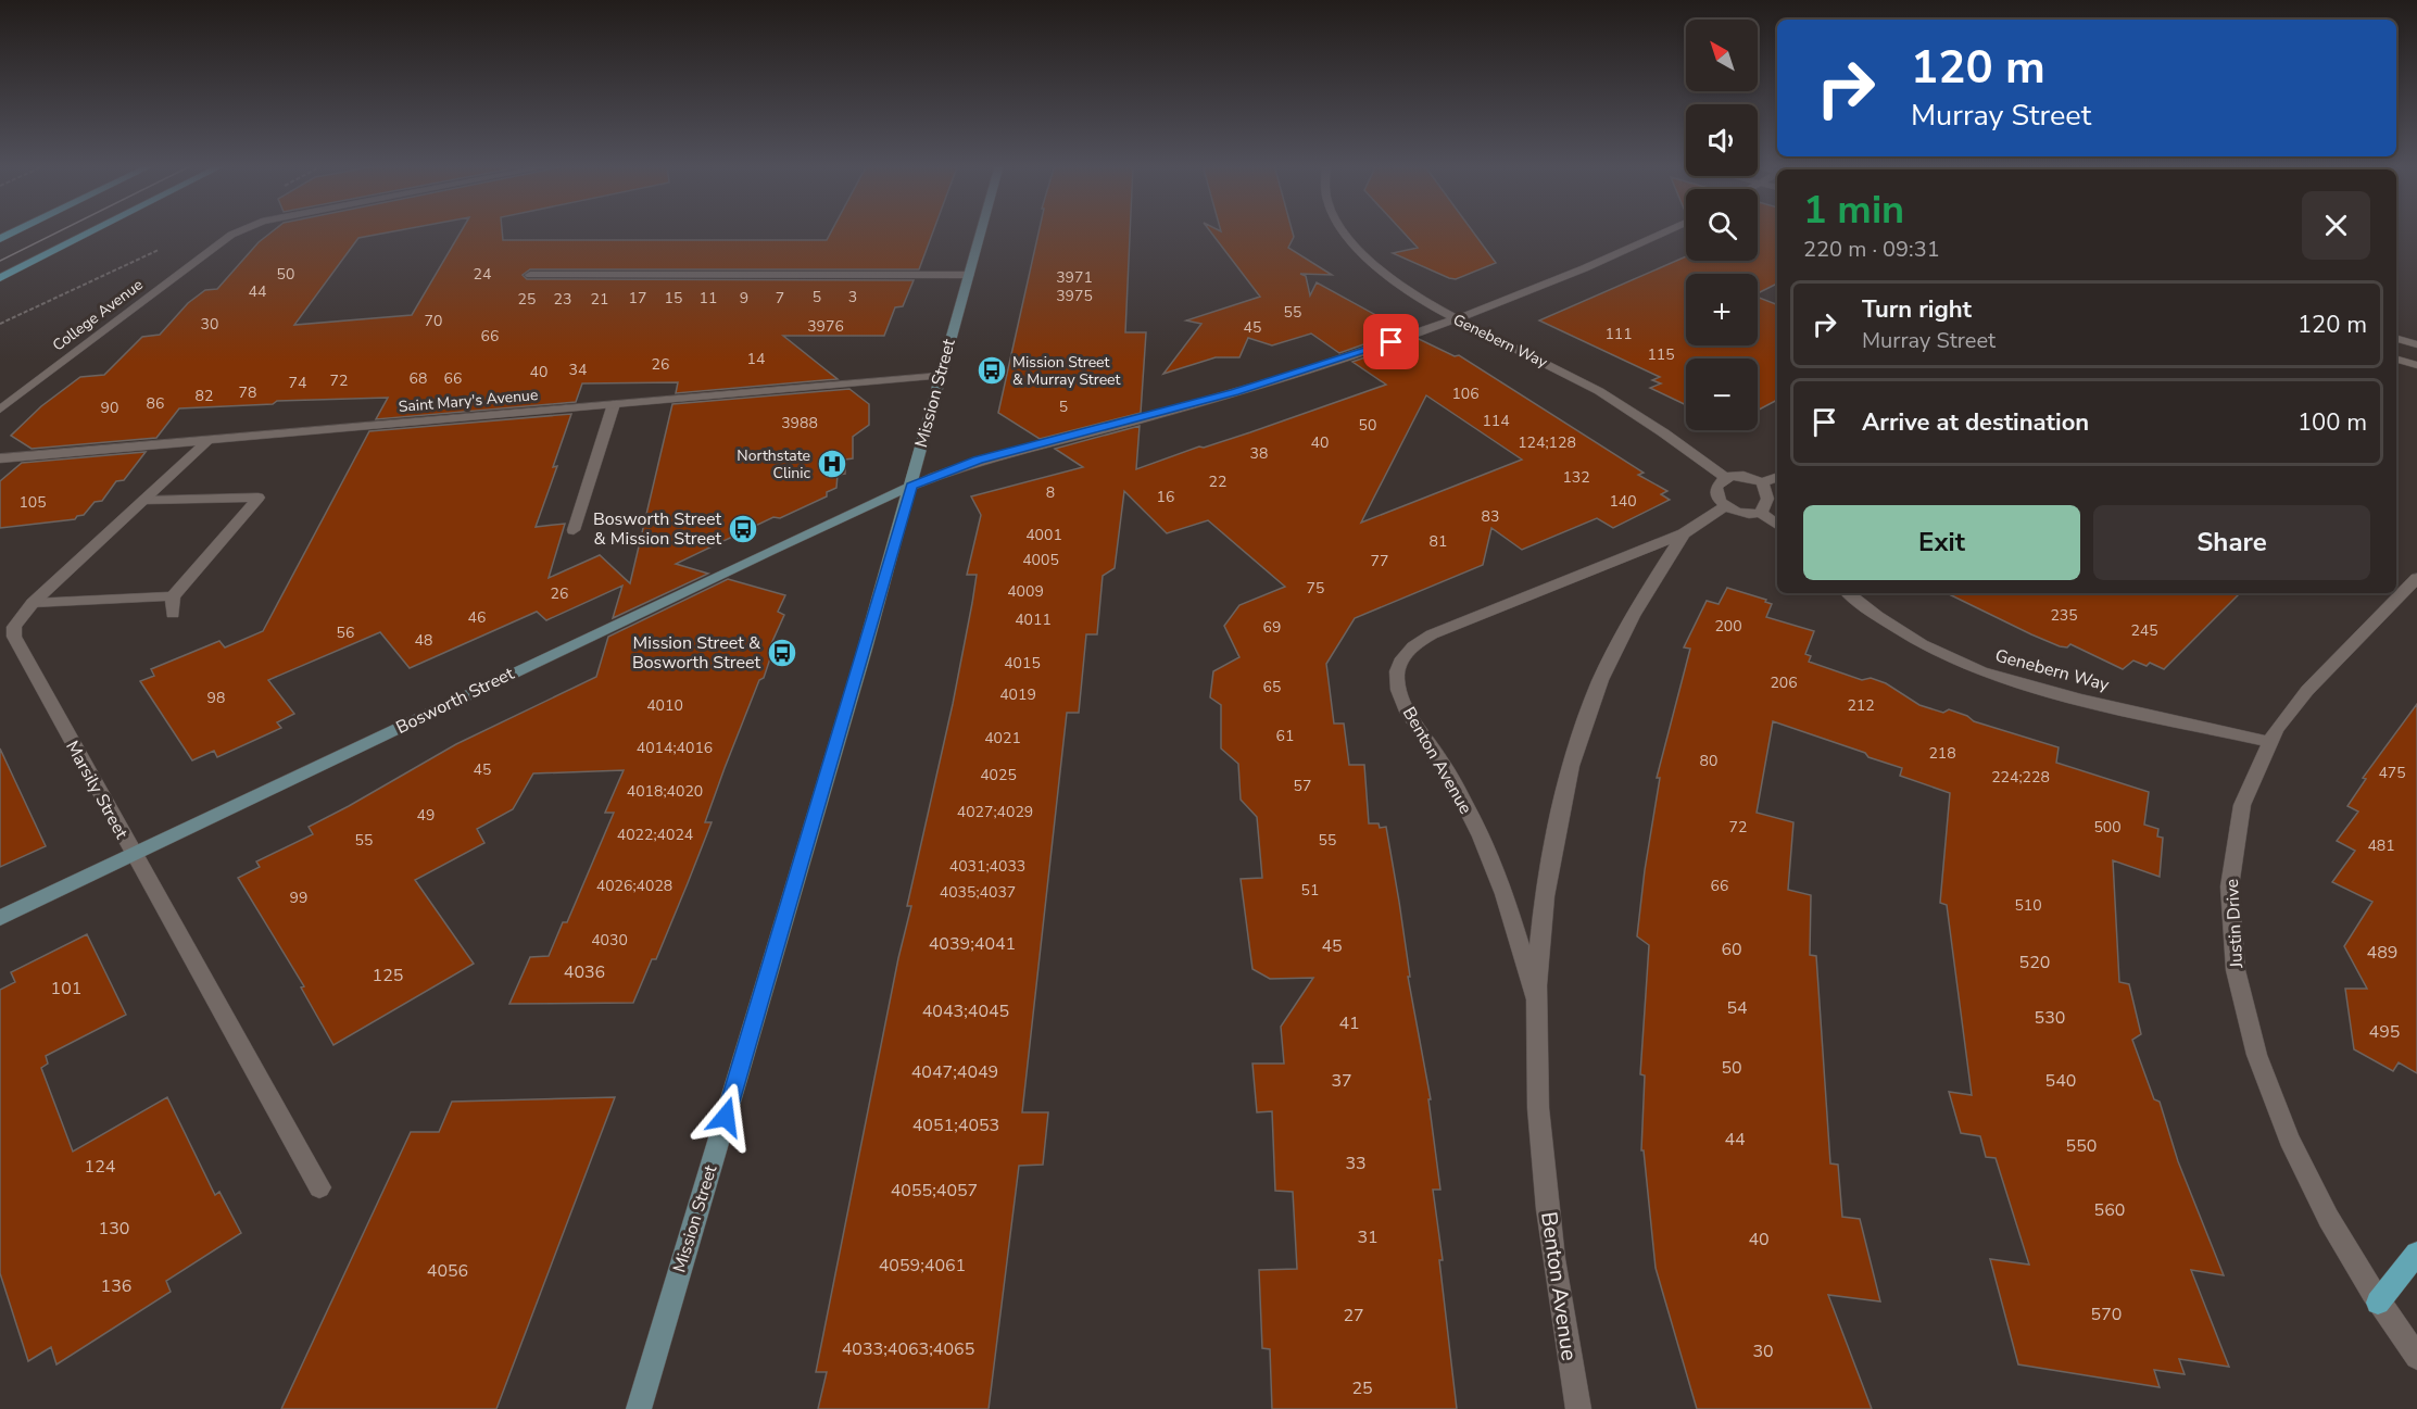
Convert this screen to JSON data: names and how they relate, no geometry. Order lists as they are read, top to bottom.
{
  "streets": {
    "main road": ["Mission Street", "Bosworth Street"],
    "street": [
      "College Avenue",
      "Genebern Way",
      "Saint Mary's Avenue",
      "Benton Avenue",
      "Marsily Street",
      "Justin Drive"
    ]
  },
  "crossings": [
    ["Genebern Way", "Benton Avenue"],
    ["Genebern Way", "Justin Drive"],
    ["Mission Street", "Saint Mary's Avenue"],
    ["Mission Street", "Bosworth Street"],
    ["Saint Mary's Avenue", "Marsily Street"],
    ["Bosworth Street", "Marsily Street"]
  ],
  "places": {
    "bus stop": ["Mission Street & Murray Street", "Bosworth Street & Mission Street", "Mission Street & Bosworth Street"],
    "hospital": ["Northstate Clinic"]
  },
  "house_numbers": [
    "50",
    "24",
    "3971",
    "44",
    "3975",
    "5",
    "3",
    "17",
    "15",
    "11",
    "9",
    "7",
    "25",
    "23",
    "21",
    "55",
    "70",
    "30",
    "3976",
    "45",
    "111",
    "66",
    "115",
    "14",
    "26",
    "34",
    "40",
    "68",
    "66",
    "72",
    "74",
    "78",
    "106",
    "82",
    "86",
    "5",
    "90",
    "114",
    "3988",
    "50",
    "40",
    "124;128",
    "38",
    "132",
    "22",
    "8",
    "16",
    "140",
    "105",
    "83",
    "4001",
    "81",
    "4005",
    "77",
    "75",
    "4009",
    "26",
    "235",
    "46",
    "4011",
    "200",
    "69",
    "245",
    "56",
    "48",
    "4015",
    "206",
    "65",
    "4019",
    "98",
    "4010",
    "212",
    "61",
    "4021",
    "4014;4016",
    "218",
    "80",
    "45",
    "475",
    "4025",
    "224;228",
    "57",
    "4018;4020",
    "4027;4029",
    "49",
    "72",
    "500",
    "4022;4024",
    "55",
    "55",
    "481",
    "4031;4033",
    "4026;4028",
    "66",
    "51",
    "4035;4037",
    "99",
    "510",
    "4030",
    "4039;4041",
    "45",
    "60",
    "489",
    "520",
    "4036",
    "125",
    "101",
    "54",
    "4043;4045",
    "530",
    "41",
    "495",
    "50",
    "4047;4049",
    "37",
    "540",
    "4051;4053",
    "44",
    "550",
    "33",
    "124",
    "4055;4057",
    "560",
    "130",
    "31",
    "40",
    "4059;4061",
    "4056",
    "136",
    "570",
    "27",
    "4033;4063;4065",
    "30",
    "25"
  ],
  "north": "top left",
  "page": {
    "map_buttons": ["+", "−"],
    "turn": ["120 m", "Murray Street"],
    "heading": ["1 min", "220 m · 09:31"],
    "list": [
      {
        "name": "Turn right",
        "note": "Murray Street",
        "value": "120 m"
      },
      {
        "name": "Arrive at destination",
        "value": "100 m"
      }
    ],
    "buttons": ["Exit", "Share"]
  }
}
